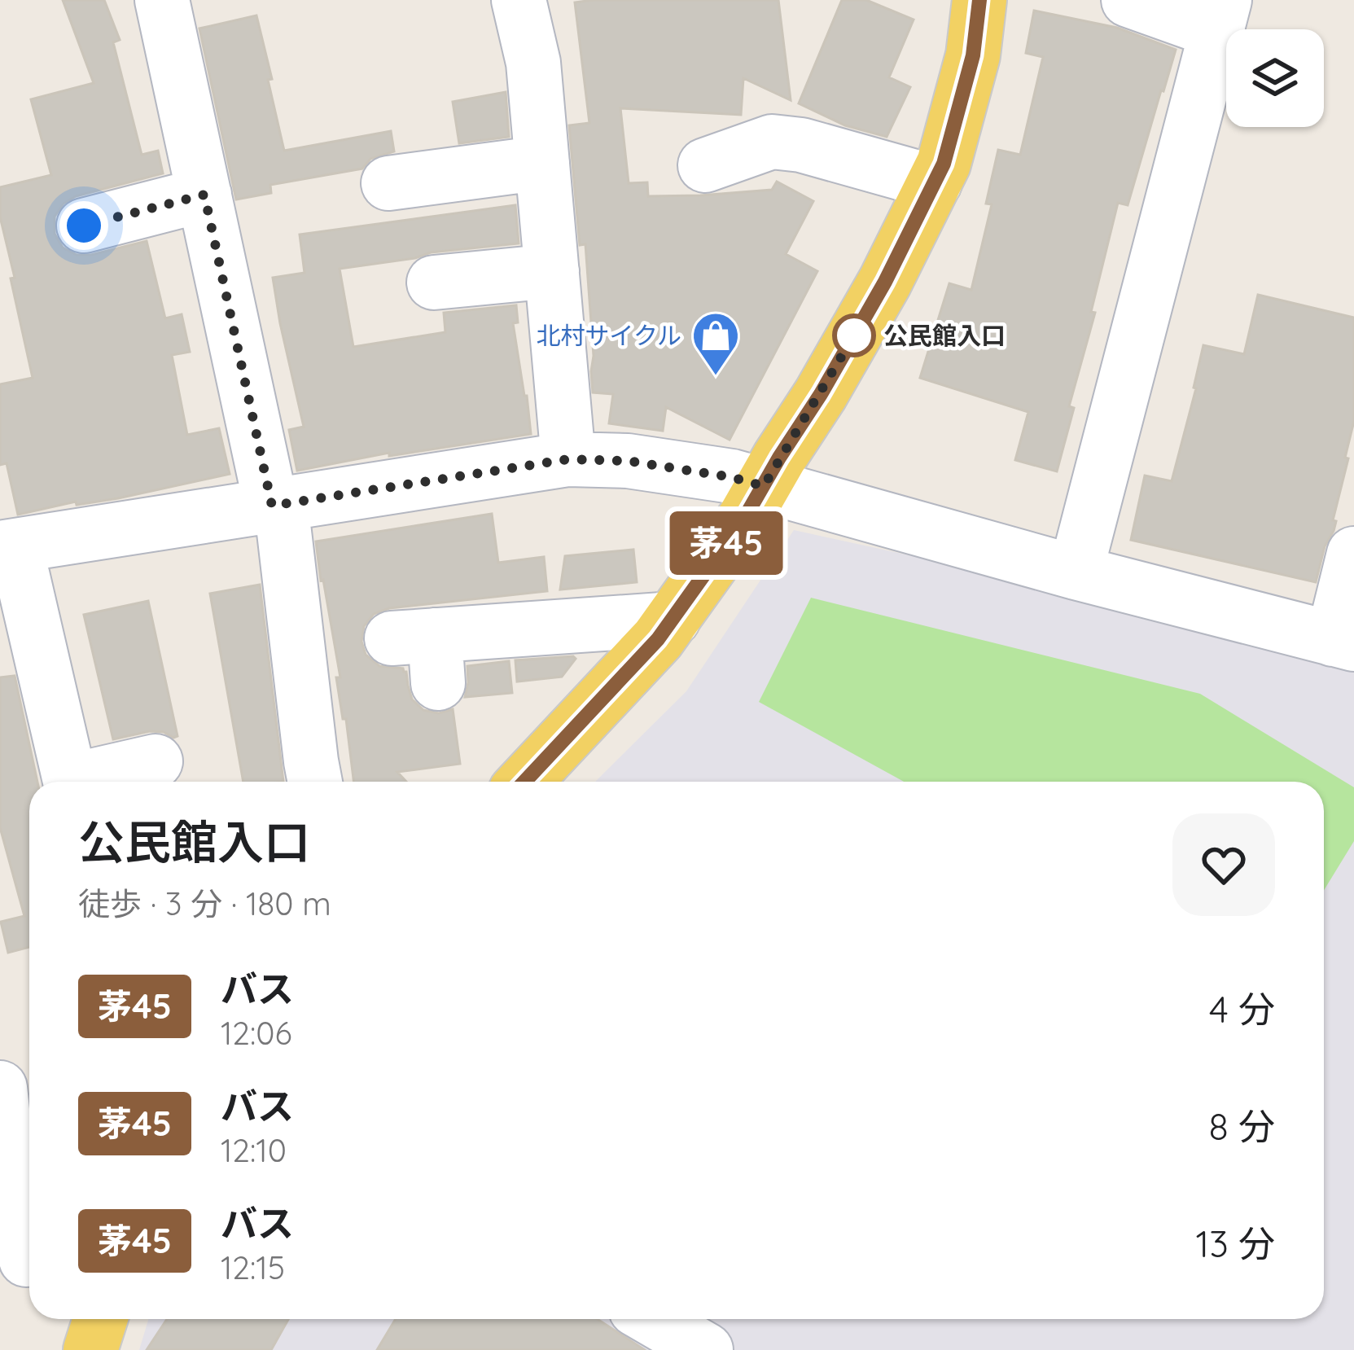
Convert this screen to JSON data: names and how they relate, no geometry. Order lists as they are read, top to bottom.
{
  "places": {
    "other": ["公民館入口"],
    "shop": ["北村サイクル"]
  },
  "lines": ["bus line 茅45"],
  "page": {
    "on_map": "茅45",
    "heading": ["公民館入口", "徒歩 · 3 分 · 180 m"],
    "list": [
      {
        "mark": "茅45",
        "name": "バス",
        "note": "12:06",
        "value": "4 分"
      },
      {
        "mark": "茅45",
        "name": "バス",
        "note": "12:10",
        "value": "8 分"
      },
      {
        "mark": "茅45",
        "name": "バス",
        "note": "12:15",
        "value": "13 分"
      }
    ]
  }
}
